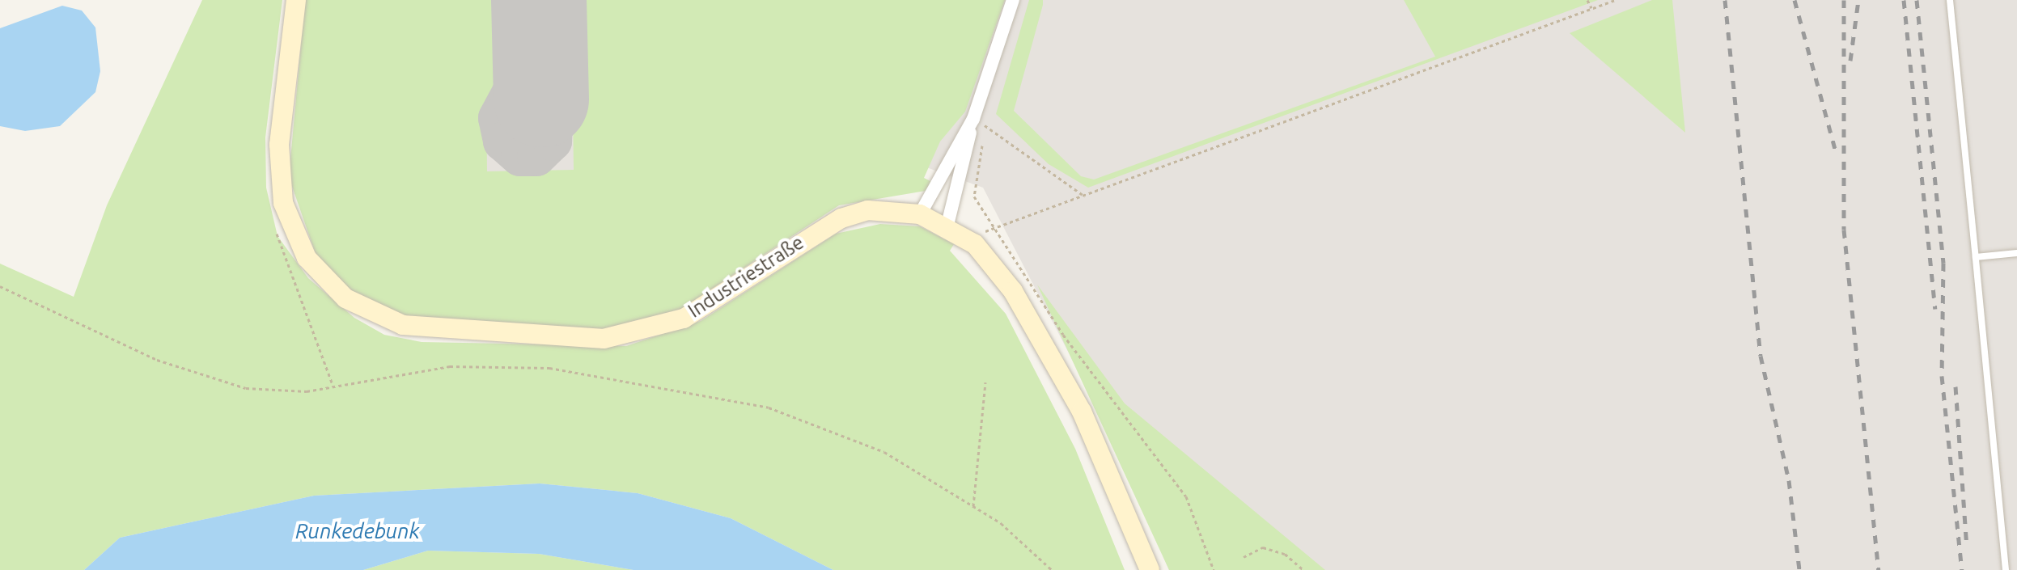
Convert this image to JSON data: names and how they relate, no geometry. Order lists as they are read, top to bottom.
{
  "streets": {
    "street": ["Industriestraße"]
  },
  "water": ["Runkedebunk"]
}
